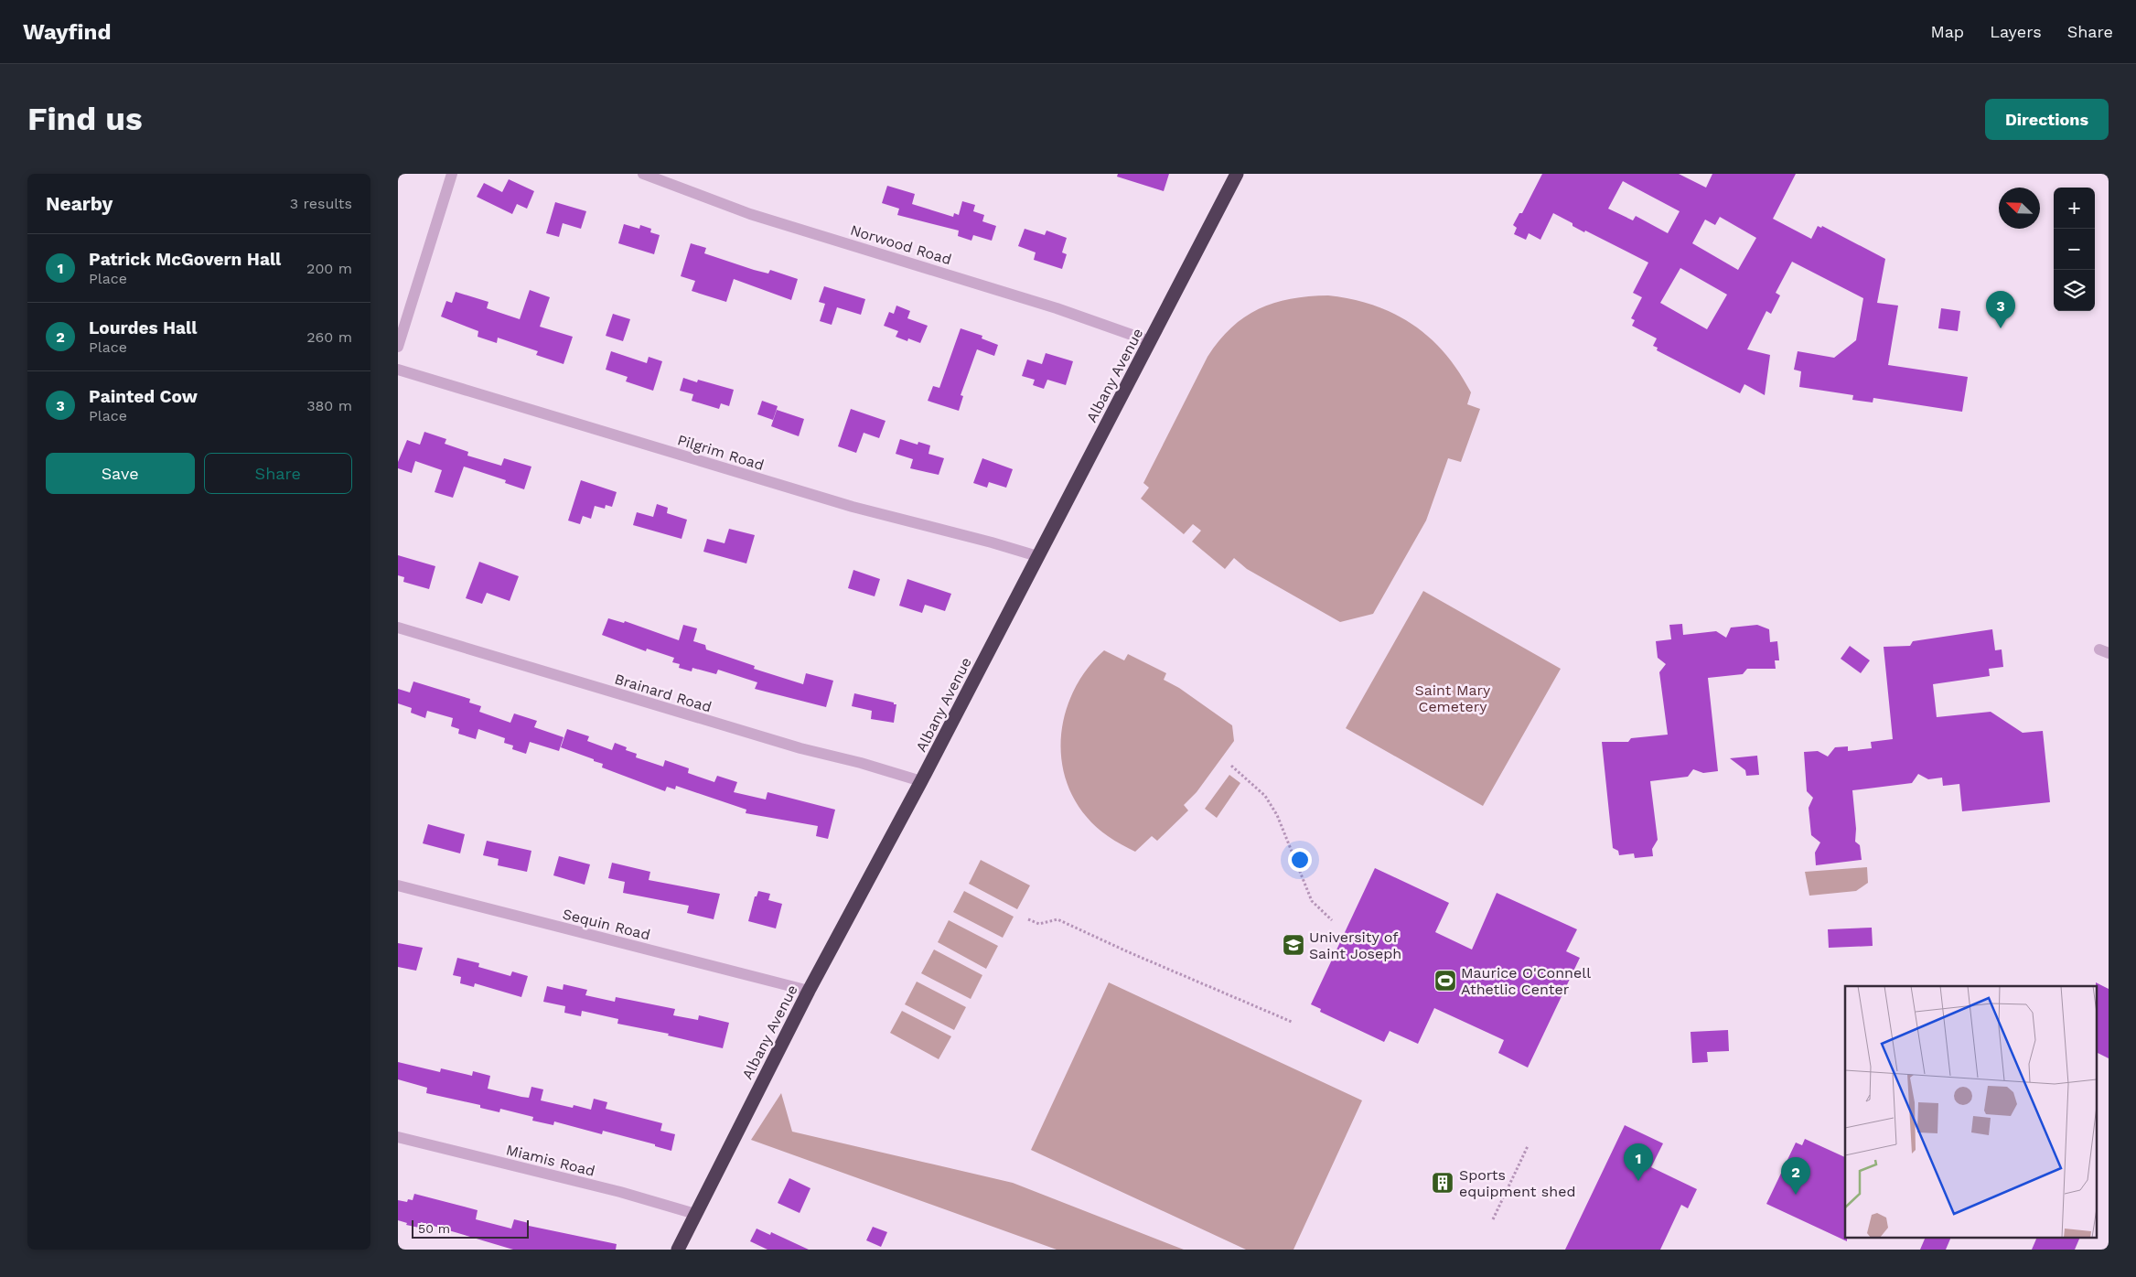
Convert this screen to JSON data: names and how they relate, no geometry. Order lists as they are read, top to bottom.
{
  "streets": {
    "highway": ["Albany Avenue"],
    "street": [
      "Norwood Road",
      "Pilgrim Road",
      "Brainard Road",
      "Sequin Road",
      "Miamis Road"
    ]
  },
  "crossings": [
    ["Norwood Road", "Albany Avenue"],
    ["Albany Avenue", "Pilgrim Road"],
    ["Albany Avenue", "Brainard Road"],
    ["Albany Avenue", "Sequin Road"],
    ["Albany Avenue", "Miamis Road"]
  ],
  "parks": ["Saint Mary Cemetery"],
  "places": {
    "school or university": ["University of Saint Joseph"],
    "sports": ["Maurice O'Connell Athetlic Center"],
    "building": ["Sports equipment shed"]
  },
  "scale_bar": "50 m",
  "north": "top left",
  "page": {
    "header": "Wayfind",
    "nav": ["Map", "Layers", "Share"],
    "buttons": [
      "Directions",
      ["Save", "Share"]
    ],
    "title": "Find us",
    "heading": ["Nearby", "3 results"],
    "map_buttons": ["+", "−"],
    "list": [
      {
        "mark": "1",
        "name": "Patrick McGovern Hall",
        "note": "Place",
        "value": "200 m"
      },
      {
        "mark": "2",
        "name": "Lourdes Hall",
        "note": "Place",
        "value": "260 m"
      },
      {
        "mark": "3",
        "name": "Painted Cow",
        "note": "Place",
        "value": "380 m"
      }
    ],
    "pins": ["3", "1", "2"],
    "scale": "50 m"
  }
}
